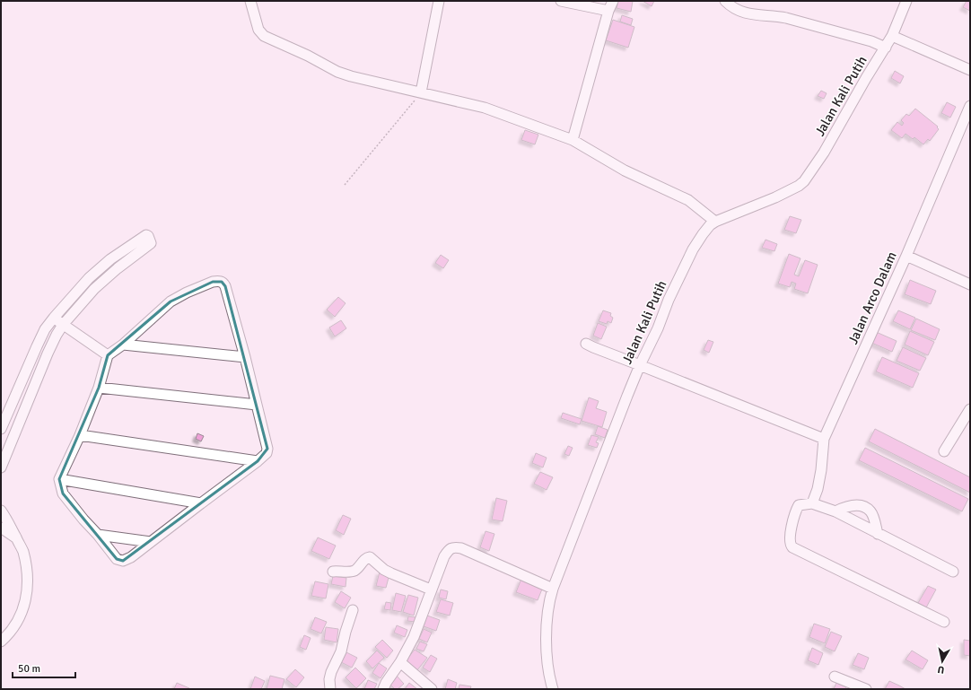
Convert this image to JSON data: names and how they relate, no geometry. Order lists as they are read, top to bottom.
{
  "streets": {
    "street": ["Jalan Kali Putih", "Jalan Arco Dalam"]
  },
  "scale_bar": "50 m",
  "north": "bottom"
}
